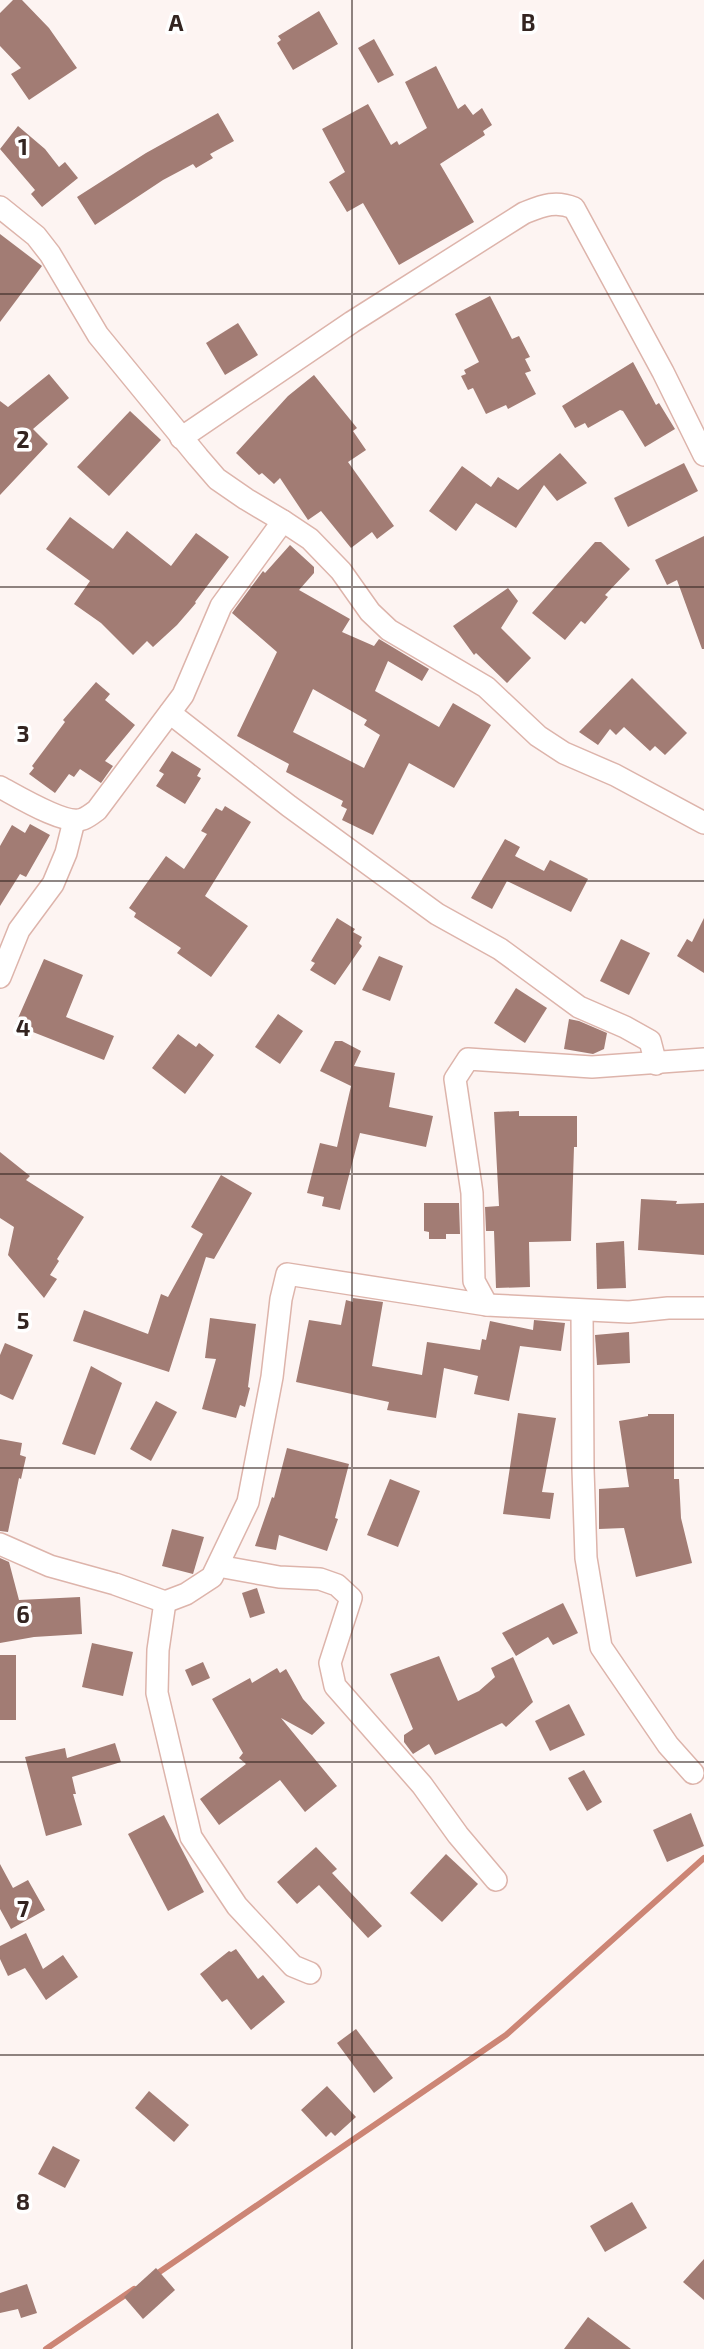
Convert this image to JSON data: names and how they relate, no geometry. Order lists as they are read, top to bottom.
{
  "grid": {
    "columns": ["A", "B"],
    "rows": [
      "1",
      "2",
      "3",
      "4",
      "5",
      "6",
      "7",
      "8"
    ]
  }
}
